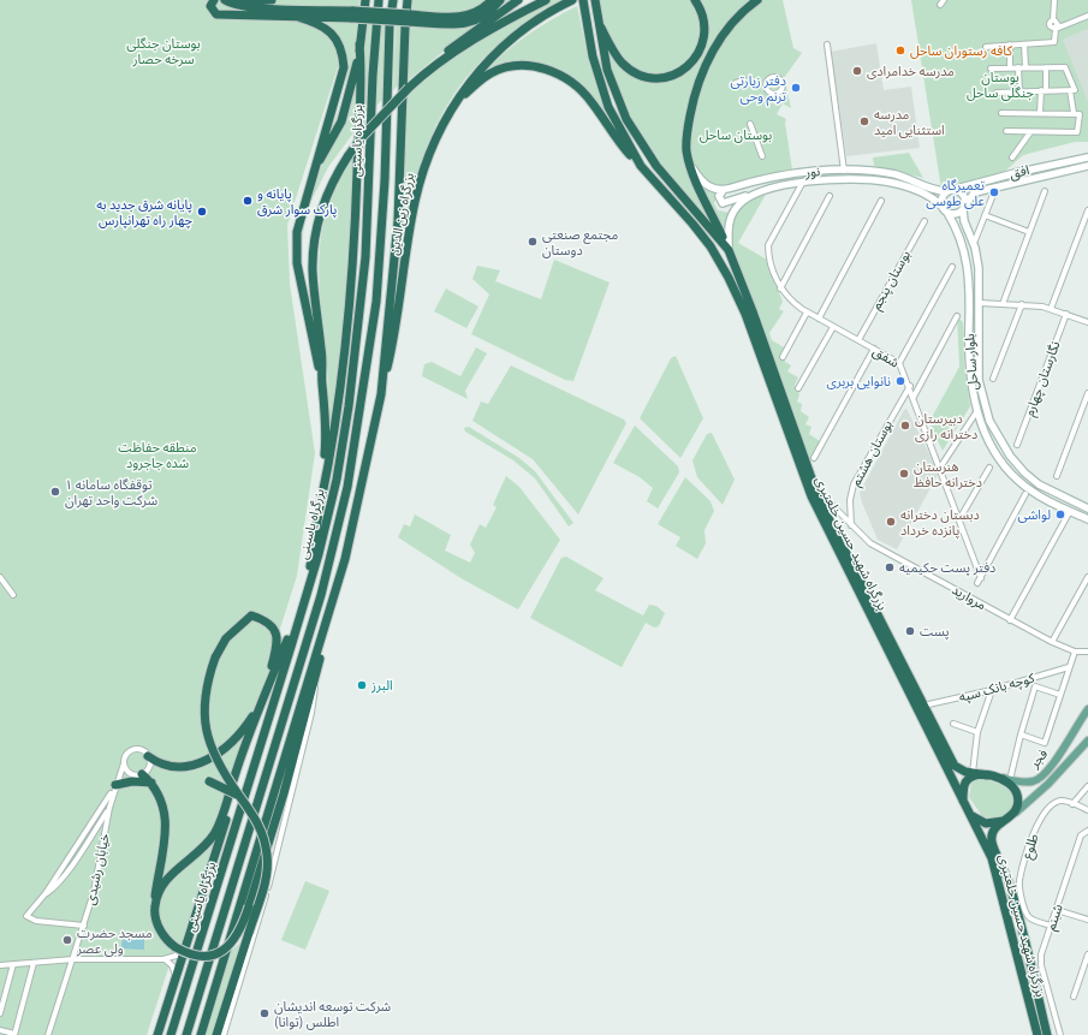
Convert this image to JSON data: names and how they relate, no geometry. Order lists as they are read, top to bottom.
{
  "streets": {
    "highway": ["بزرگراه یاسینی", "بزرگراه زین الدین", "بزرگراه شهید حسین خلعتبری"],
    "main road": [
      "نور",
      "افق",
      "بلوار ساحل",
      "فجر"
    ],
    "street": [
      "بوستان پنجم",
      "شفق",
      "نگارستان چهارم",
      "بوستان هشتم",
      "مروارید",
      "کوچه بانک سپه",
      "طلوع",
      "خیابان رشیدی",
      "شبنم"
    ]
  },
  "crossings": [
    ["نور", "افق"],
    ["نور", "شفق"],
    ["نور", "بلوار ساحل"],
    ["نور", "بزرگراه شهید حسین خلعتبری"],
    ["افق", "بلوار ساحل"],
    ["بوستان پنجم", "شفق"],
    ["شفق", "بوستان هشتم"],
    ["بوستان هشتم", "مروارید"],
    ["بزرگراه شهید حسین خلعتبری", "مروارید"],
    ["بزرگراه شهید حسین خلعتبری", "کوچه بانک سپه"],
    ["بزرگراه شهید حسین خلعتبری", "فجر"],
    ["طلوع", "شبنم"]
  ],
  "parks": [
    "بوستان جنگلی سرخه حصار",
    "بوستان جنگلی ساحل",
    "بوستان ساحل",
    "منطقه حفاظت شده جاجرود"
  ],
  "places": [
    "کافه رستوران ساحل",
    "مدرسه خدامرادی",
    "دفتر زیارتی ترنم وحی",
    "مدرسه استثنایی امید",
    "تعمیرگاه علی طوسی",
    "پایانه و پارک‌ سوار شرق",
    "پایانه شرق جدید به چهار راه تهرانپارس",
    "مجتمع صنعتی دوستان",
    "نانوایی بربری",
    "دبیرستان دخترانه رازی",
    "هنرستان دخترانه حافظ",
    "توقفگاه سامانه ۱ شرکت واحد تهران",
    "لواشی",
    "دبستان دخترانه پانزده خرداد",
    "دفتر پست حکیمیه",
    "پست",
    "البرز",
    "مسجد حضرت ولی عصر",
    "شرکت توسعه اندیشان اطلس (توانا)"
  ]
}
